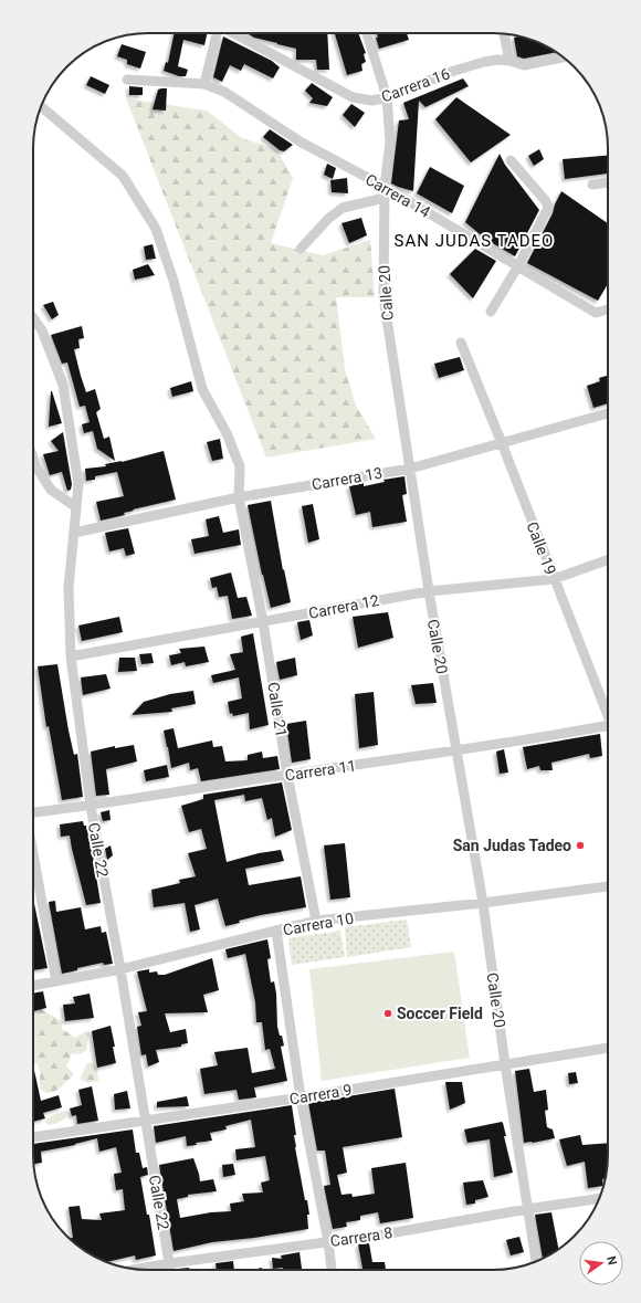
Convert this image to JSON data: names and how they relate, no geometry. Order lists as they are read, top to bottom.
{
  "streets": {
    "street": [
      "Carrera 16",
      "Carrera 14",
      "Calle 20",
      "Carrera 13",
      "Calle 19",
      "Carrera 12",
      "Calle 21",
      "Carrera 11",
      "Calle 22",
      "Carrera 10",
      "Carrera 9",
      "Carrera 8"
    ]
  },
  "crossings": [
    ["Carrera 16", "Calle 20"],
    ["Carrera 14", "Calle 20"],
    ["Calle 20", "Carrera 13"],
    ["Calle 20", "Carrera 12"],
    ["Calle 20", "Carrera 11"],
    ["Calle 20", "Carrera 10"],
    ["Calle 20", "Carrera 9"],
    ["Calle 20", "Carrera 8"],
    ["Carrera 13", "Calle 19"],
    ["Carrera 13", "Calle 21"],
    ["Carrera 13", "Calle 22"],
    ["Calle 19", "Carrera 12"],
    ["Carrera 12", "Calle 21"],
    ["Carrera 12", "Calle 22"],
    ["Calle 21", "Carrera 11"],
    ["Calle 21", "Carrera 10"],
    ["Carrera 11", "Calle 22"],
    ["Calle 22", "Carrera 10"],
    ["Calle 22", "Carrera 9"],
    ["Calle 22", "Carrera 8"]
  ],
  "districts": ["SAN JUDAS TADEO"],
  "places": ["San Judas Tadeo", "Soccer Field"],
  "north": "right"
}
